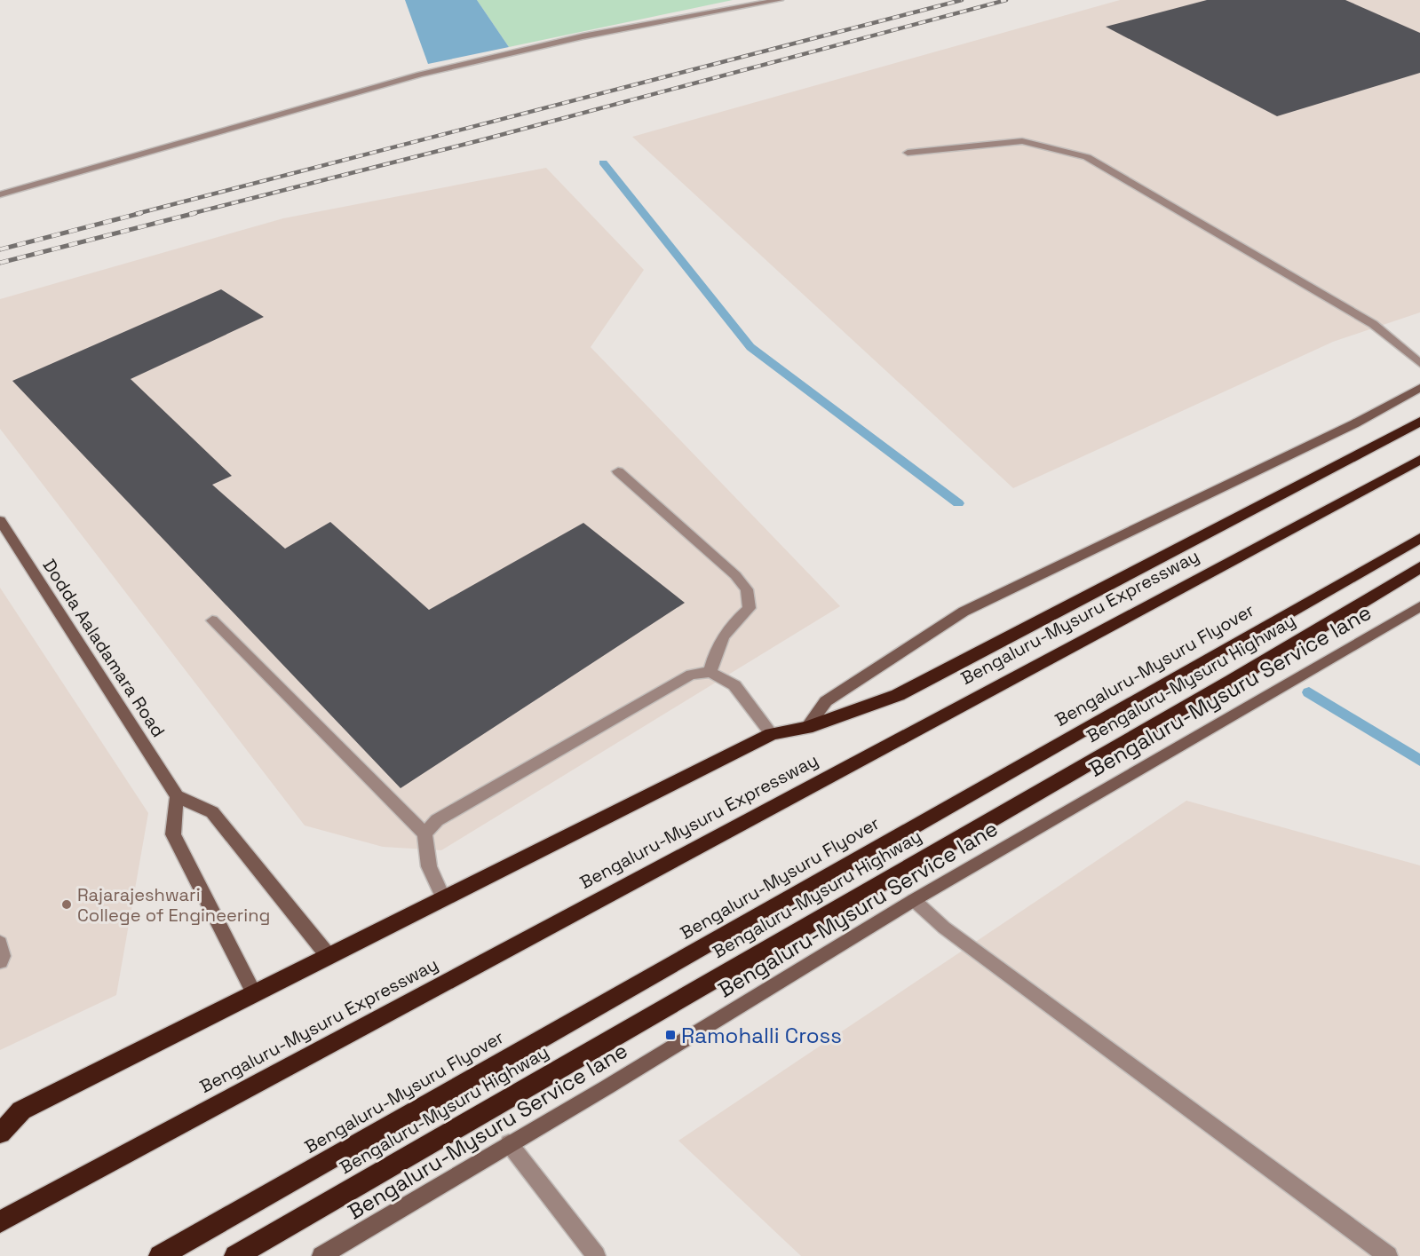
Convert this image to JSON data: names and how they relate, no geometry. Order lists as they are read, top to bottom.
{
  "streets": {
    "highway": ["Bengaluru-Mysuru Expressway", "Bengaluru-Mysuru Flyover", "Bengaluru-Mysuru Highway"],
    "street": ["Dodda Aaladamara Road", "Bengaluru-Mysuru Service lane"]
  },
  "places": {
    "other": ["Rajarajeshwari College of Engineering"],
    "transit": ["Ramohalli Cross"]
  }
}
